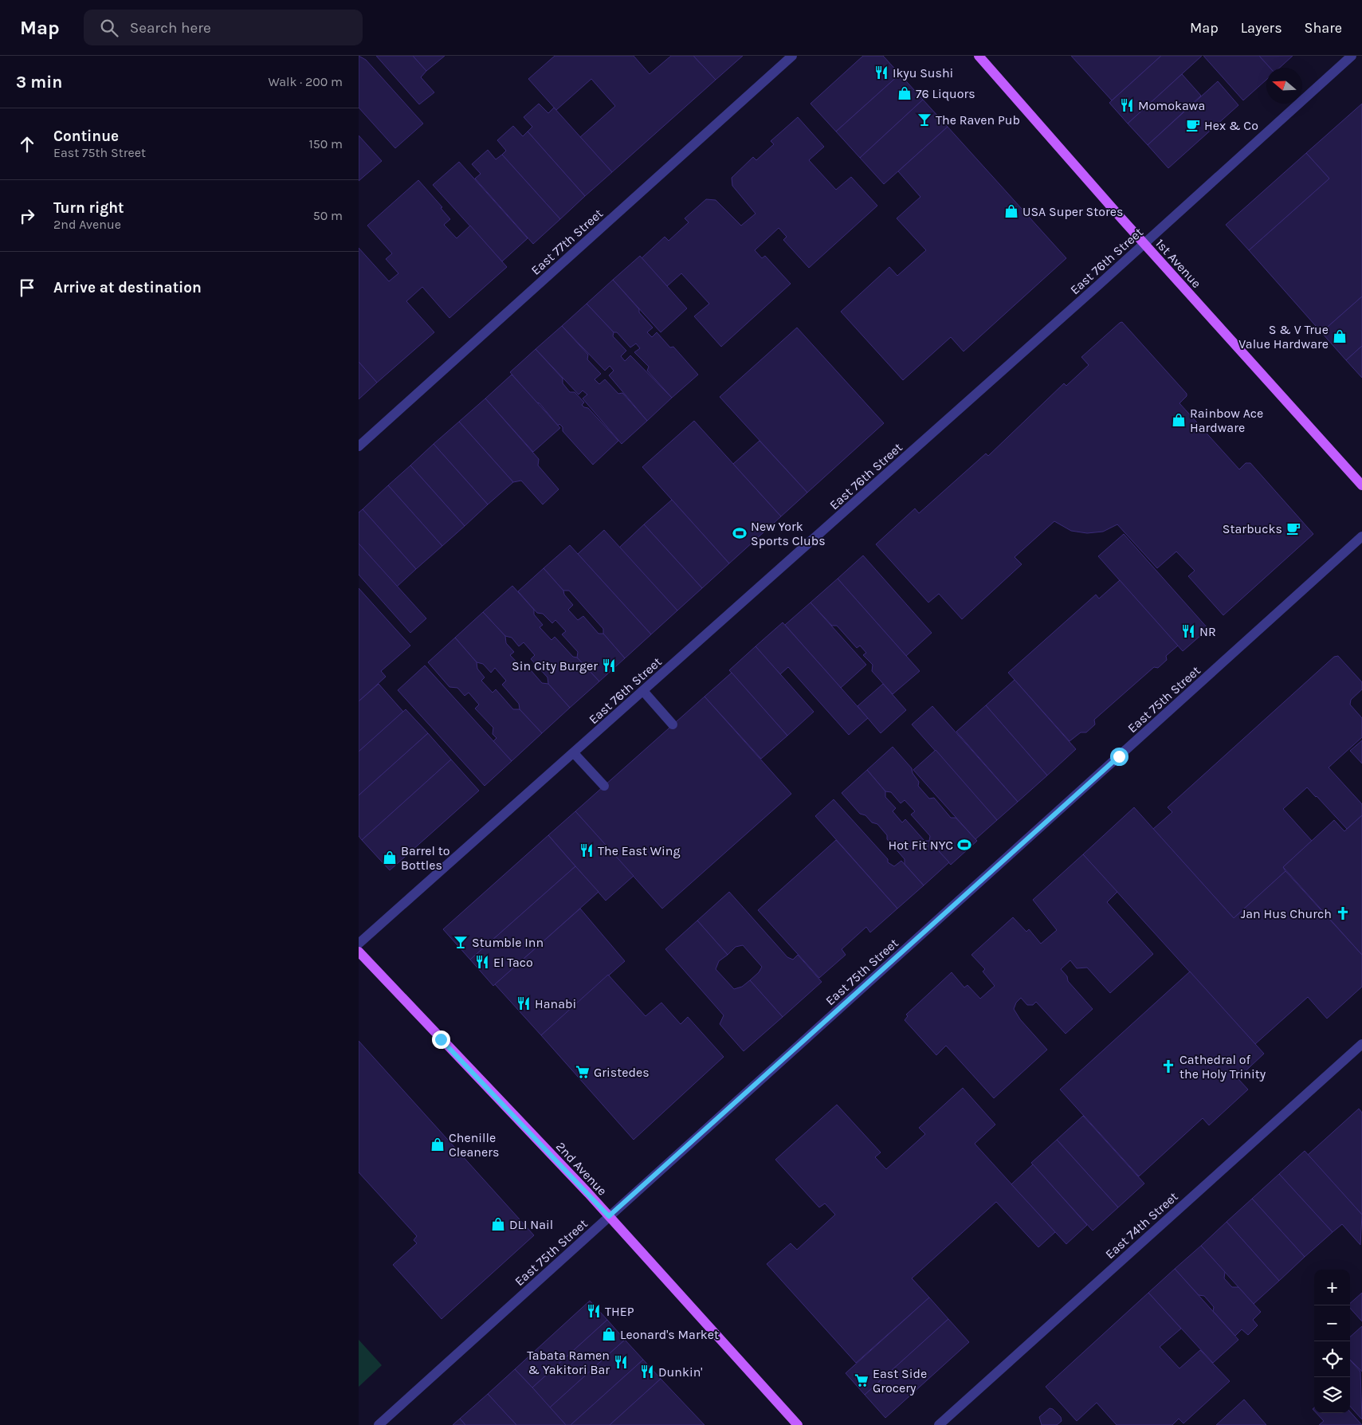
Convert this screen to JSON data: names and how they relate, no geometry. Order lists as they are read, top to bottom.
{
  "streets": {
    "main road": ["1st Avenue", "2nd Avenue"],
    "street": [
      "East 77th Street",
      "East 76th Street",
      "East 75th Street",
      "East 74th Street"
    ]
  },
  "crossings": [
    ["East 76th Street", "1st Avenue"],
    ["East 75th Street", "2nd Avenue"]
  ],
  "places": {
    "restaurant": [
      "Ikyu Sushi",
      "Momokawa",
      "NR",
      "Sin City Burger",
      "The East Wing",
      "El Taco",
      "Hanabi",
      "THEP",
      "Tabata Ramen & Yakitori Bar",
      "Dunkin'"
    ],
    "shop": [
      "76 Liquors",
      "USA Super Stores",
      "S & V True Value Hardware",
      "Rainbow Ace Hardware",
      "Barrel to Bottles",
      "Chenille Cleaners",
      "DLI Nail",
      "Leonard's Market"
    ],
    "bar": ["The Raven Pub", "Stumble Inn"],
    "cafe": ["Hex & Co", "Starbucks"],
    "sports": ["New York Sports Clubs", "Hot Fit NYC"],
    "church": ["Jan Hus Church", "Cathedral of the Holy Trinity"],
    "supermarket": ["Gristedes", "East Side Grocery"]
  },
  "north": "left",
  "page": {
    "header": "Map",
    "search": "Search here",
    "nav": ["Map", "Layers", "Share"],
    "heading": ["3 min", "Walk · 200 m"],
    "list": [
      ["Continue", "East 75th Street", "150 m"],
      ["Turn right", "2nd Avenue", "50 m"],
      "Arrive at destination"
    ],
    "map_buttons": ["+", "−"]
  }
}
